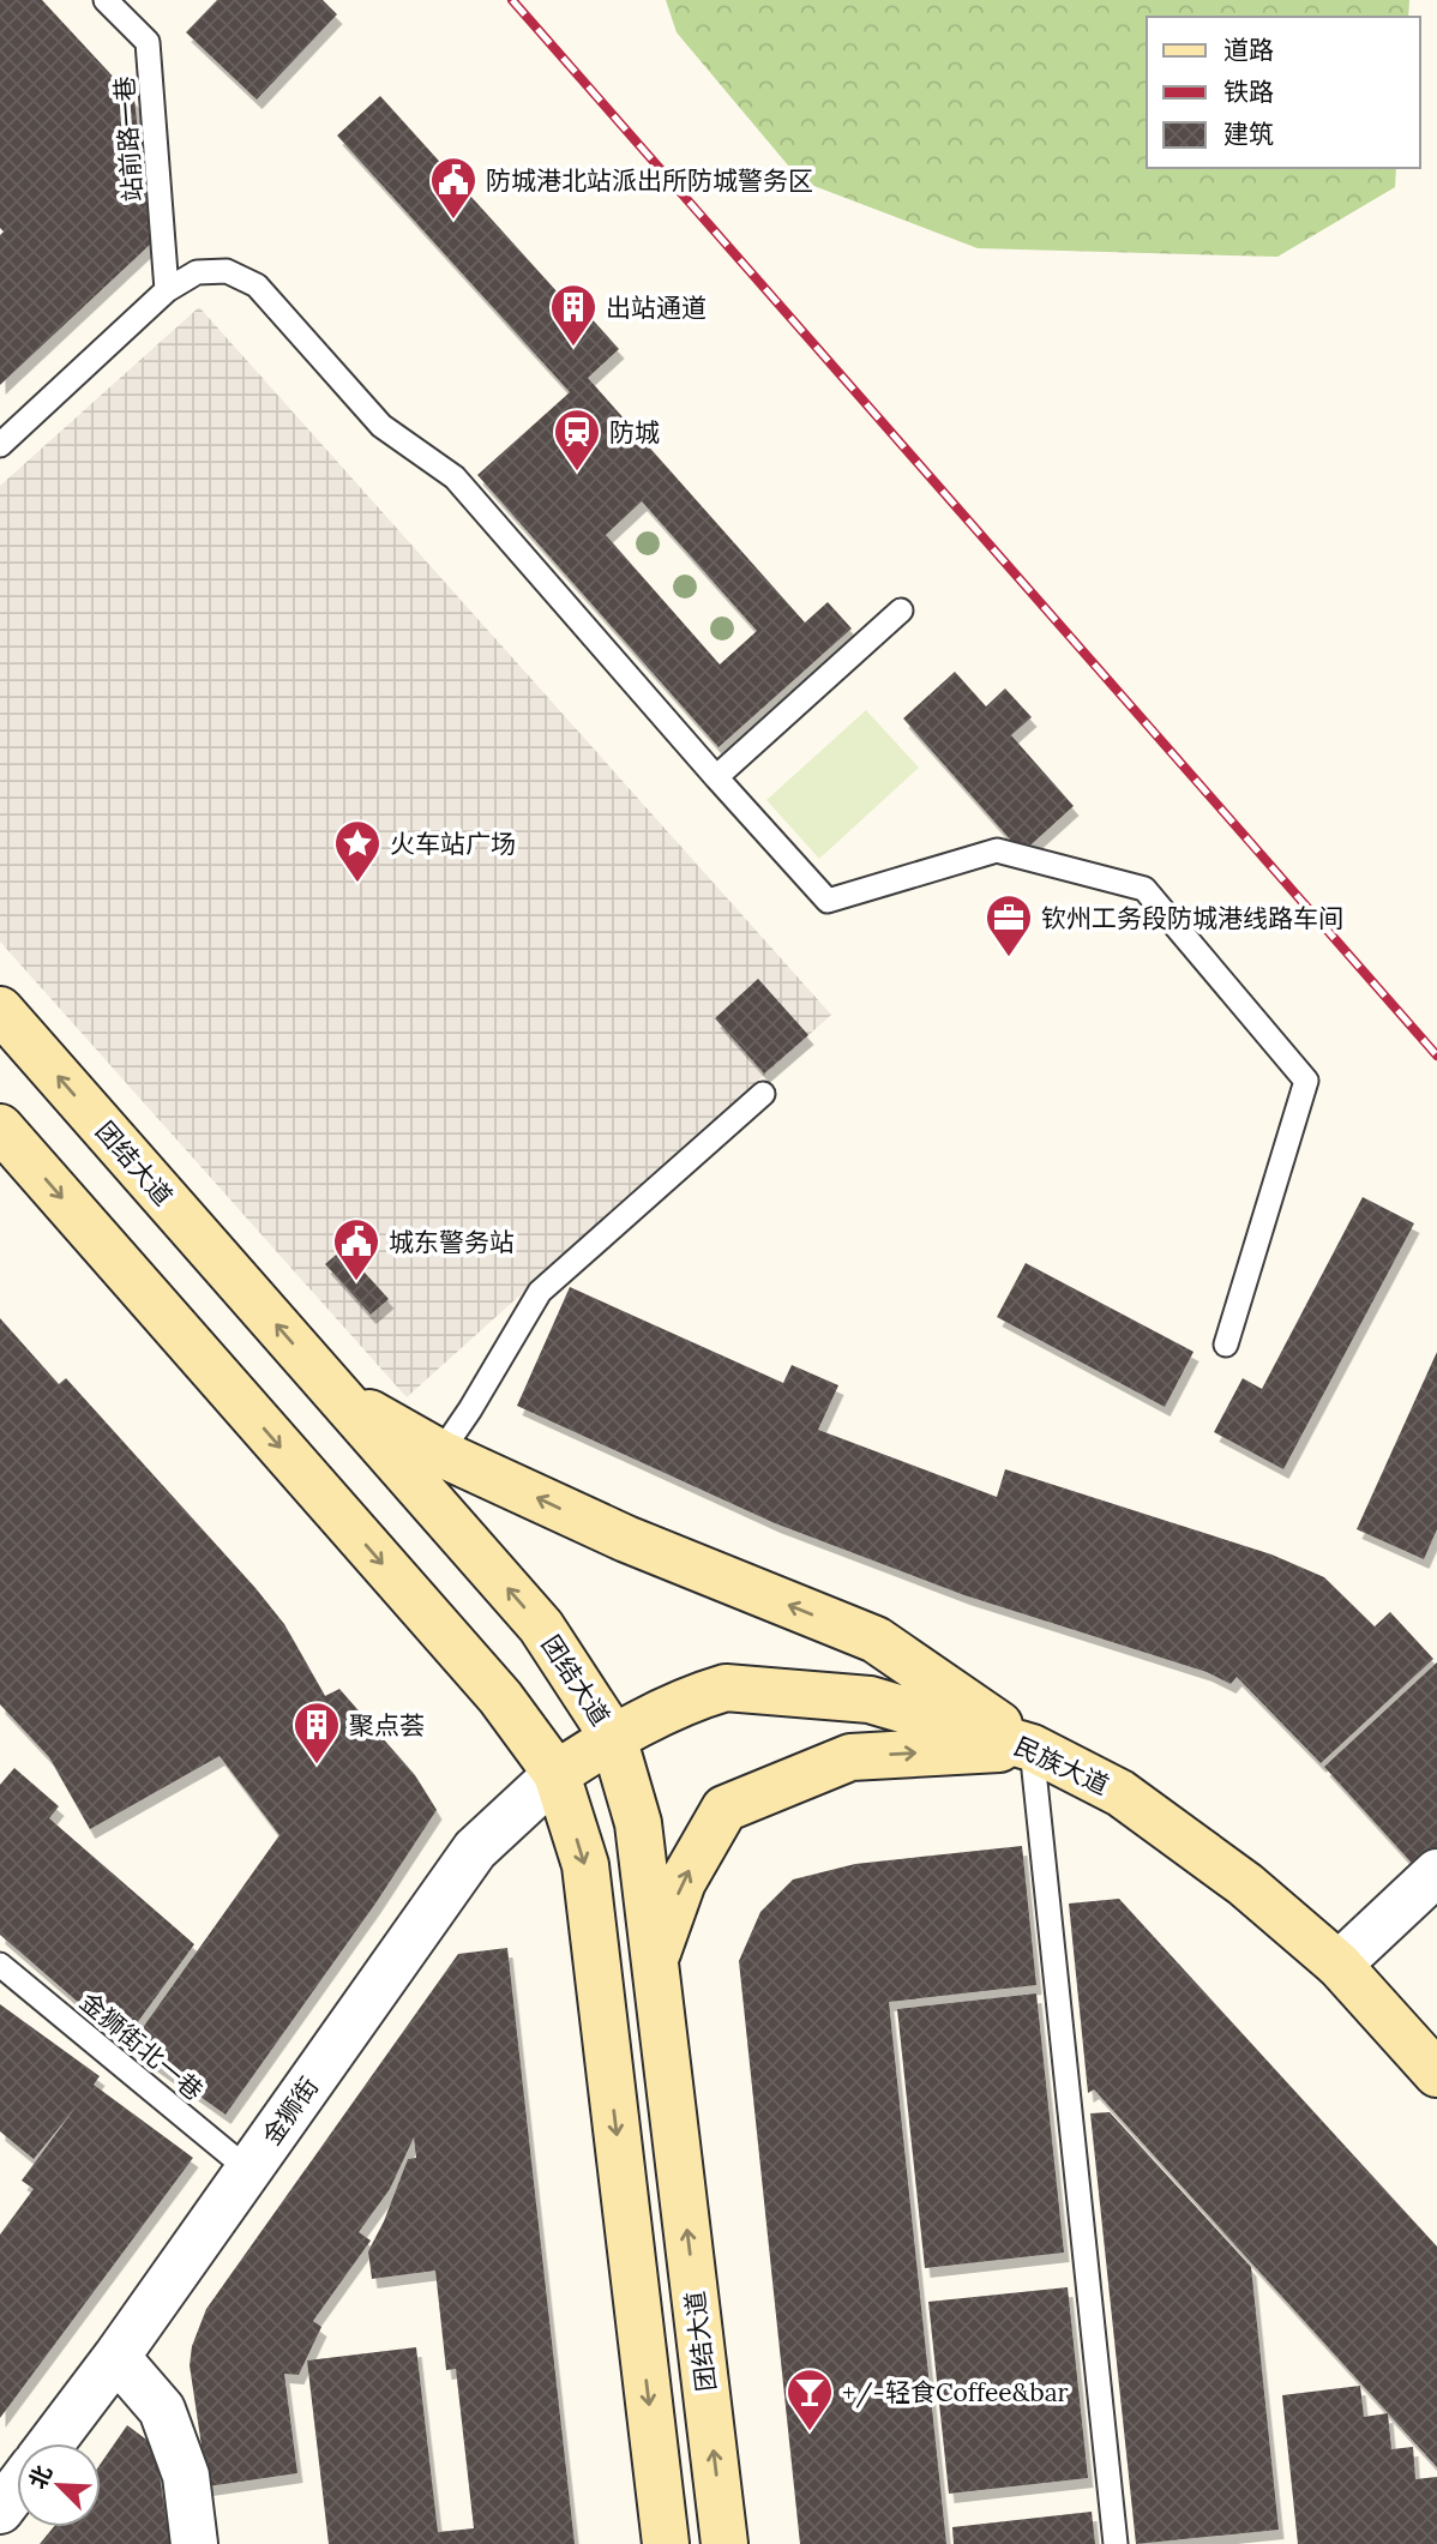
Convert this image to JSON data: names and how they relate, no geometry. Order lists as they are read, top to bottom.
{
  "streets": {
    "main road": ["团结大道", "民族大道"],
    "street": ["金狮街"],
    "lane": ["站前路一巷", "金狮街北一巷"]
  },
  "crossings": [
    ["团结大道", "民族大道"],
    ["民族大道", "金狮街"],
    ["金狮街北一巷", "金狮街"]
  ],
  "places": {
    "public building": ["防城港北站派出所防城警务区", "城东警务站"],
    "building": ["出站通道", "聚点荟"],
    "station": ["防城"],
    "place": ["火车站广场"],
    "office": ["钦州工务段防城港线路车间"],
    "bar": ["+/-轻食Coffee&bar"]
  },
  "legend": ["道路", "铁路", "建筑"],
  "north": "top left"
}
